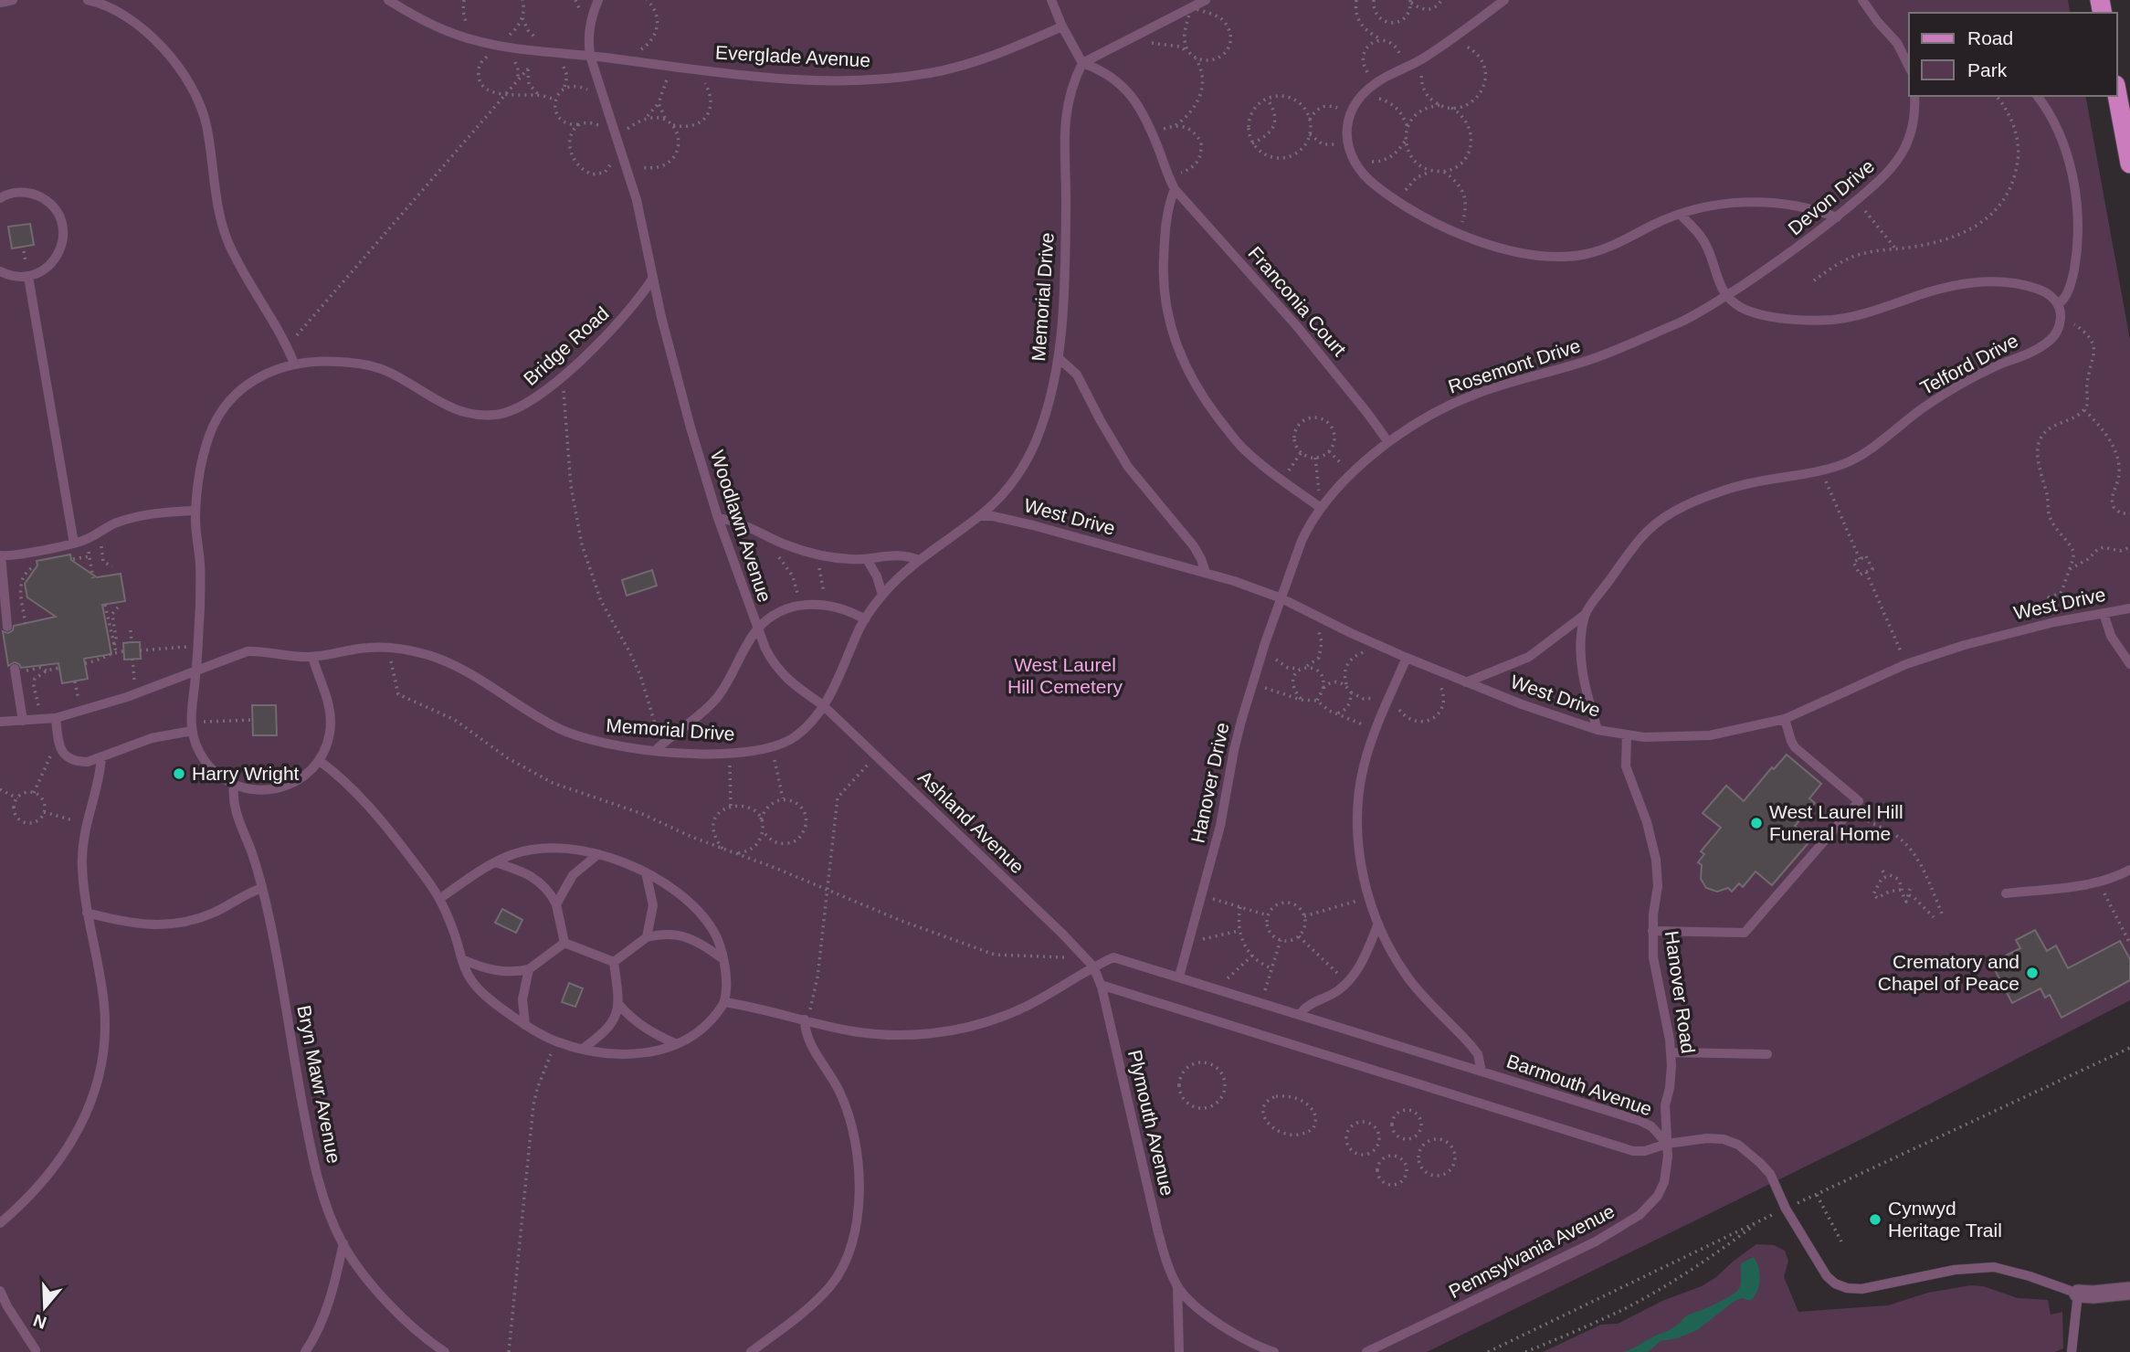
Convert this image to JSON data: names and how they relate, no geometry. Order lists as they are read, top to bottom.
{
  "streets": {
    "lane": [
      "Everglade Avenue",
      "Devon Drive",
      "Memorial Drive",
      "Franconia Court",
      "Bridge Road",
      "Telford Drive",
      "Rosemont Drive",
      "West Drive",
      "Woodlawn Avenue",
      "Hanover Drive",
      "Ashland Avenue",
      "Hanover Road",
      "Bryn Mawr Avenue",
      "Barmouth Avenue",
      "Plymouth Avenue",
      "Pennsylvania Avenue"
    ]
  },
  "crossings": [
    ["Devon Drive", "Rosemont Drive"],
    ["Memorial Drive", "Franconia Court"],
    ["Memorial Drive", "Bridge Road"],
    ["Memorial Drive", "West Drive"],
    ["Memorial Drive", "Woodlawn Avenue"],
    ["Memorial Drive", "Ashland Avenue"],
    ["Memorial Drive", "Bryn Mawr Avenue"],
    ["Franconia Court", "Rosemont Drive"],
    ["Bridge Road", "Woodlawn Avenue"],
    ["Bridge Road", "Bryn Mawr Avenue"],
    ["Telford Drive", "West Drive"],
    ["Rosemont Drive", "West Drive"],
    ["Rosemont Drive", "Hanover Drive"],
    ["West Drive", "Hanover Drive"],
    ["West Drive", "Hanover Road"],
    ["Woodlawn Avenue", "Ashland Avenue"],
    ["Hanover Drive", "Barmouth Avenue"],
    ["Ashland Avenue", "Barmouth Avenue"],
    ["Ashland Avenue", "Plymouth Avenue"],
    ["Hanover Road", "Barmouth Avenue"],
    ["Hanover Road", "Pennsylvania Avenue"],
    ["Barmouth Avenue", "Plymouth Avenue"],
    ["Barmouth Avenue", "Pennsylvania Avenue"]
  ],
  "parks": ["West Laurel Hill Cemetery"],
  "places": [
    "Harry Wright",
    "West Laurel Hill Funeral Home",
    "Crematory and Chapel of Peace",
    "Cynwyd Heritage Trail"
  ],
  "legend": ["Road", "Park"],
  "north": "bottom"
}
